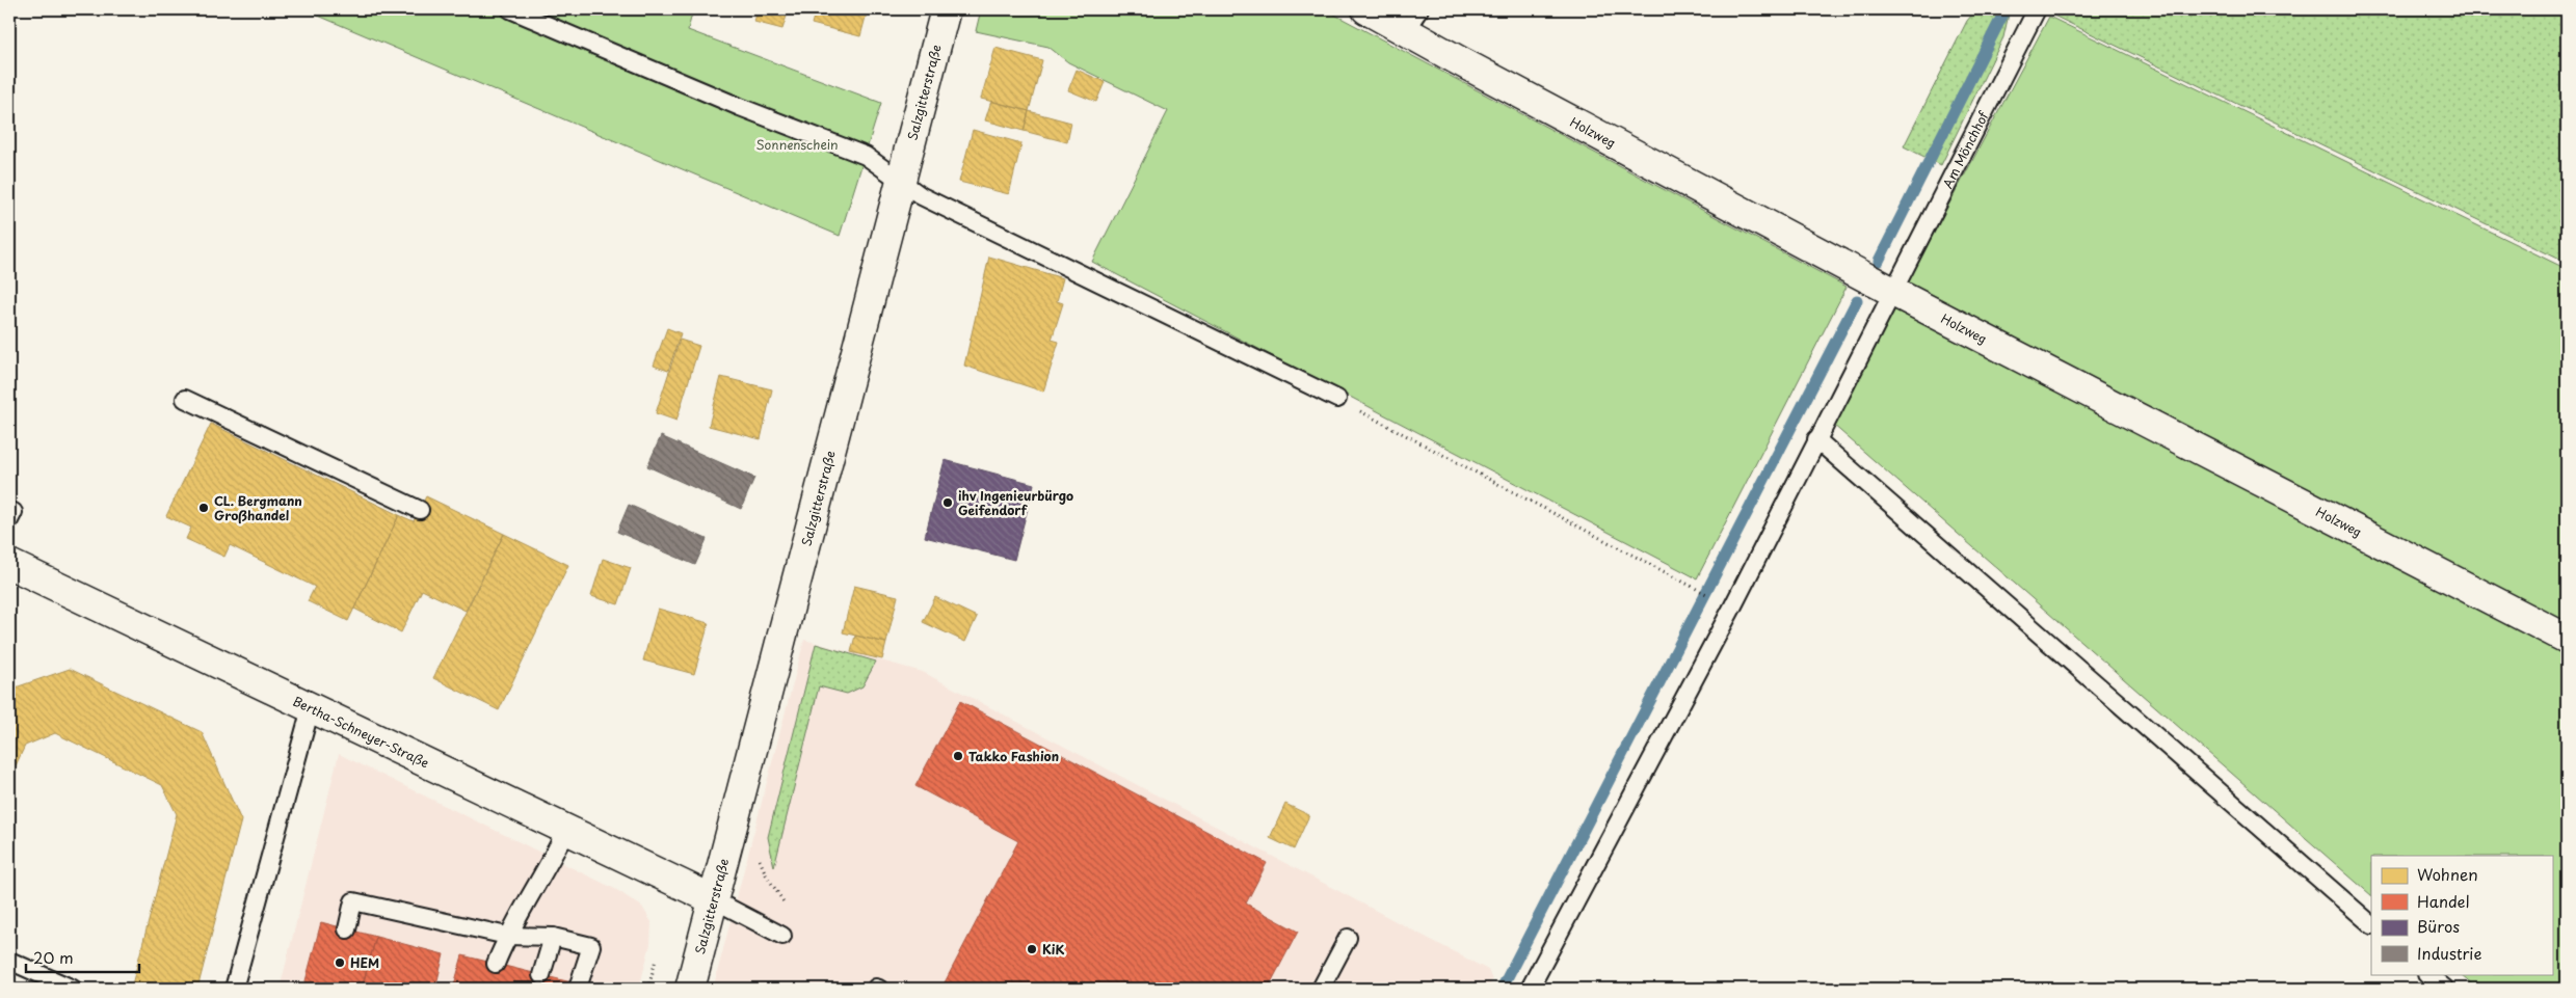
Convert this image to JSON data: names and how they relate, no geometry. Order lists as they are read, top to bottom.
{
  "streets": {
    "street": ["Salzgitterstraße", "Holzweg", "Bertha-Schneyer-Straße"],
    "lane": ["Am Mönchhof"]
  },
  "crossings": [
    ["Salzgitterstraße", "Bertha-Schneyer-Straße"],
    ["Holzweg", "Am Mönchhof"]
  ],
  "parks": ["Sonnenschein"],
  "places": [
    "ihv Ingenieurbürgo Geifendorf",
    "CL. Bergmann Großhandel",
    "Takko Fashion",
    "KiK",
    "HEM"
  ],
  "legend": [
    "Wohnen",
    "Handel",
    "Büros",
    "Industrie"
  ],
  "scale_bar": "20 m"
}
